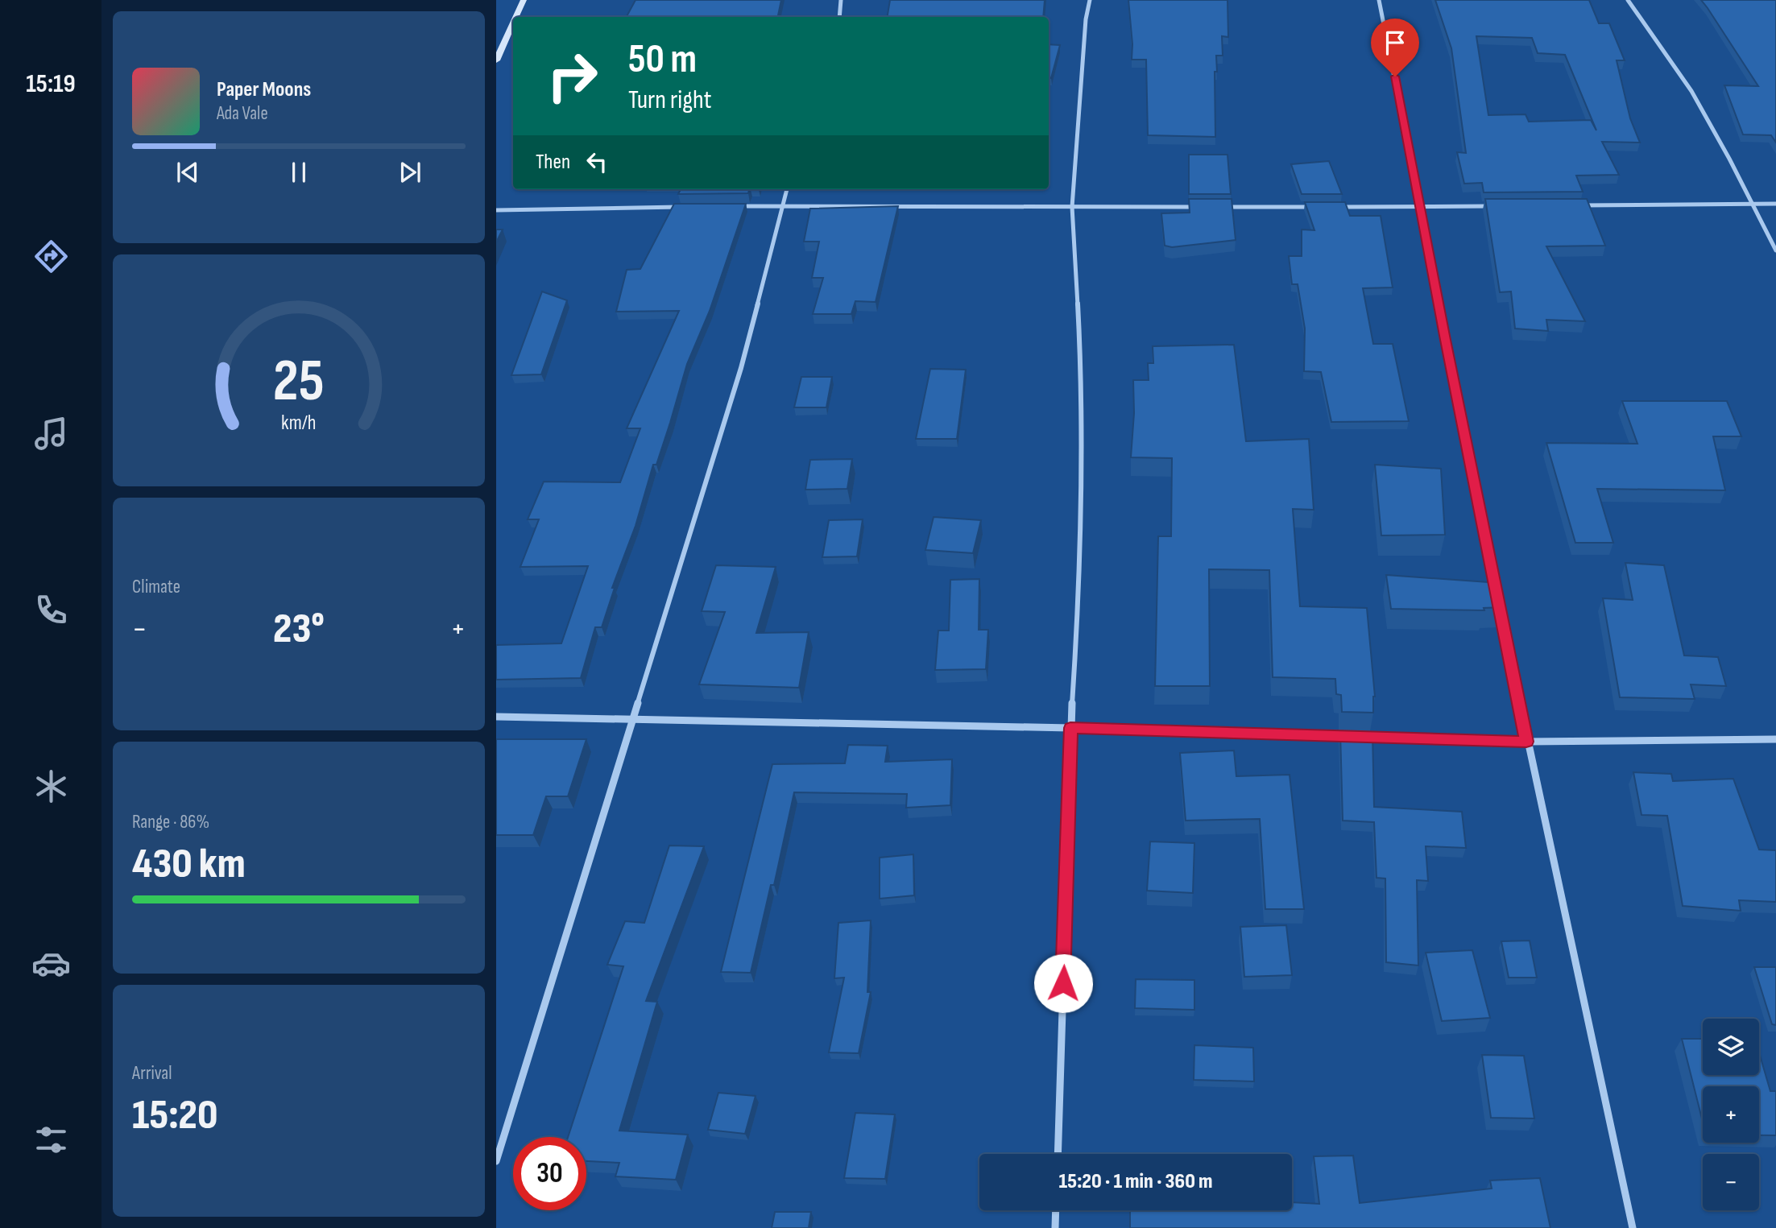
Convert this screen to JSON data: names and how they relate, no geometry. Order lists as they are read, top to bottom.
{
  "page": {
    "tabs": "15:19",
    "turn": ["50 m", "Turn right"],
    "song": ["Paper Moons", "Ada Vale"],
    "then": "Then",
    "tile": [
      "Climate",
      ["Range · 86%", "430 km"],
      ["Arrival", "15:20"]
    ],
    "heat": ["−", "23°", "+"],
    "map_buttons": ["+", "−"],
    "limit": "30",
    "trip": "15:20 · 1 min · 360 m",
    "gauge": ["25", "km/h"]
  }
}
